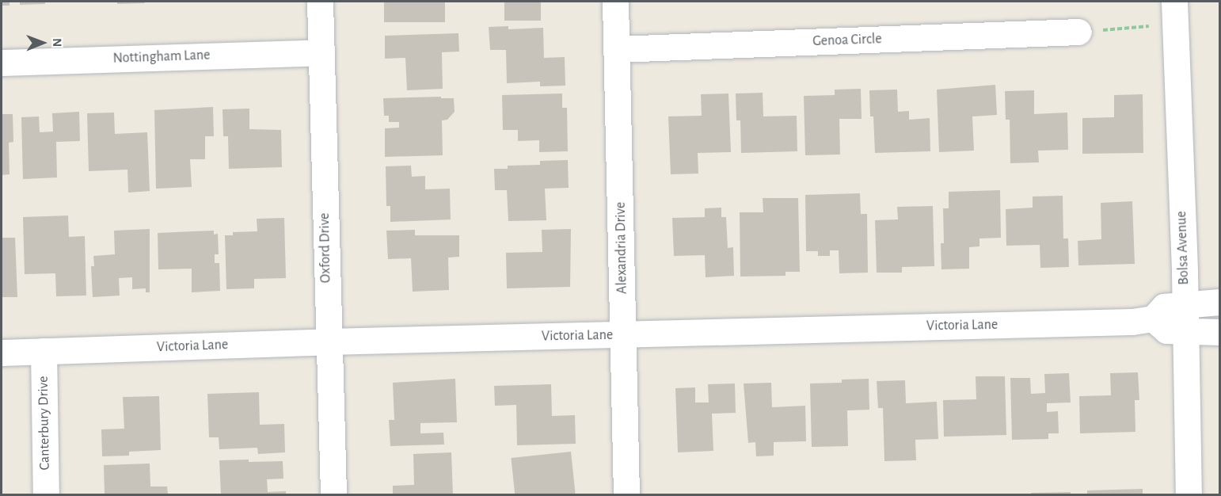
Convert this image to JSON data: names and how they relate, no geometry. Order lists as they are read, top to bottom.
{
  "streets": {
    "street": [
      "Genoa Circle",
      "Nottingham Lane",
      "Oxford Drive",
      "Alexandria Drive",
      "Bolsa Avenue",
      "Victoria Lane",
      "Canterbury Drive"
    ]
  },
  "crossings": [
    ["Genoa Circle", "Alexandria Drive"],
    ["Nottingham Lane", "Oxford Drive"],
    ["Oxford Drive", "Victoria Lane"],
    ["Alexandria Drive", "Victoria Lane"],
    ["Bolsa Avenue", "Victoria Lane"],
    ["Victoria Lane", "Canterbury Drive"]
  ],
  "north": "right"
}
